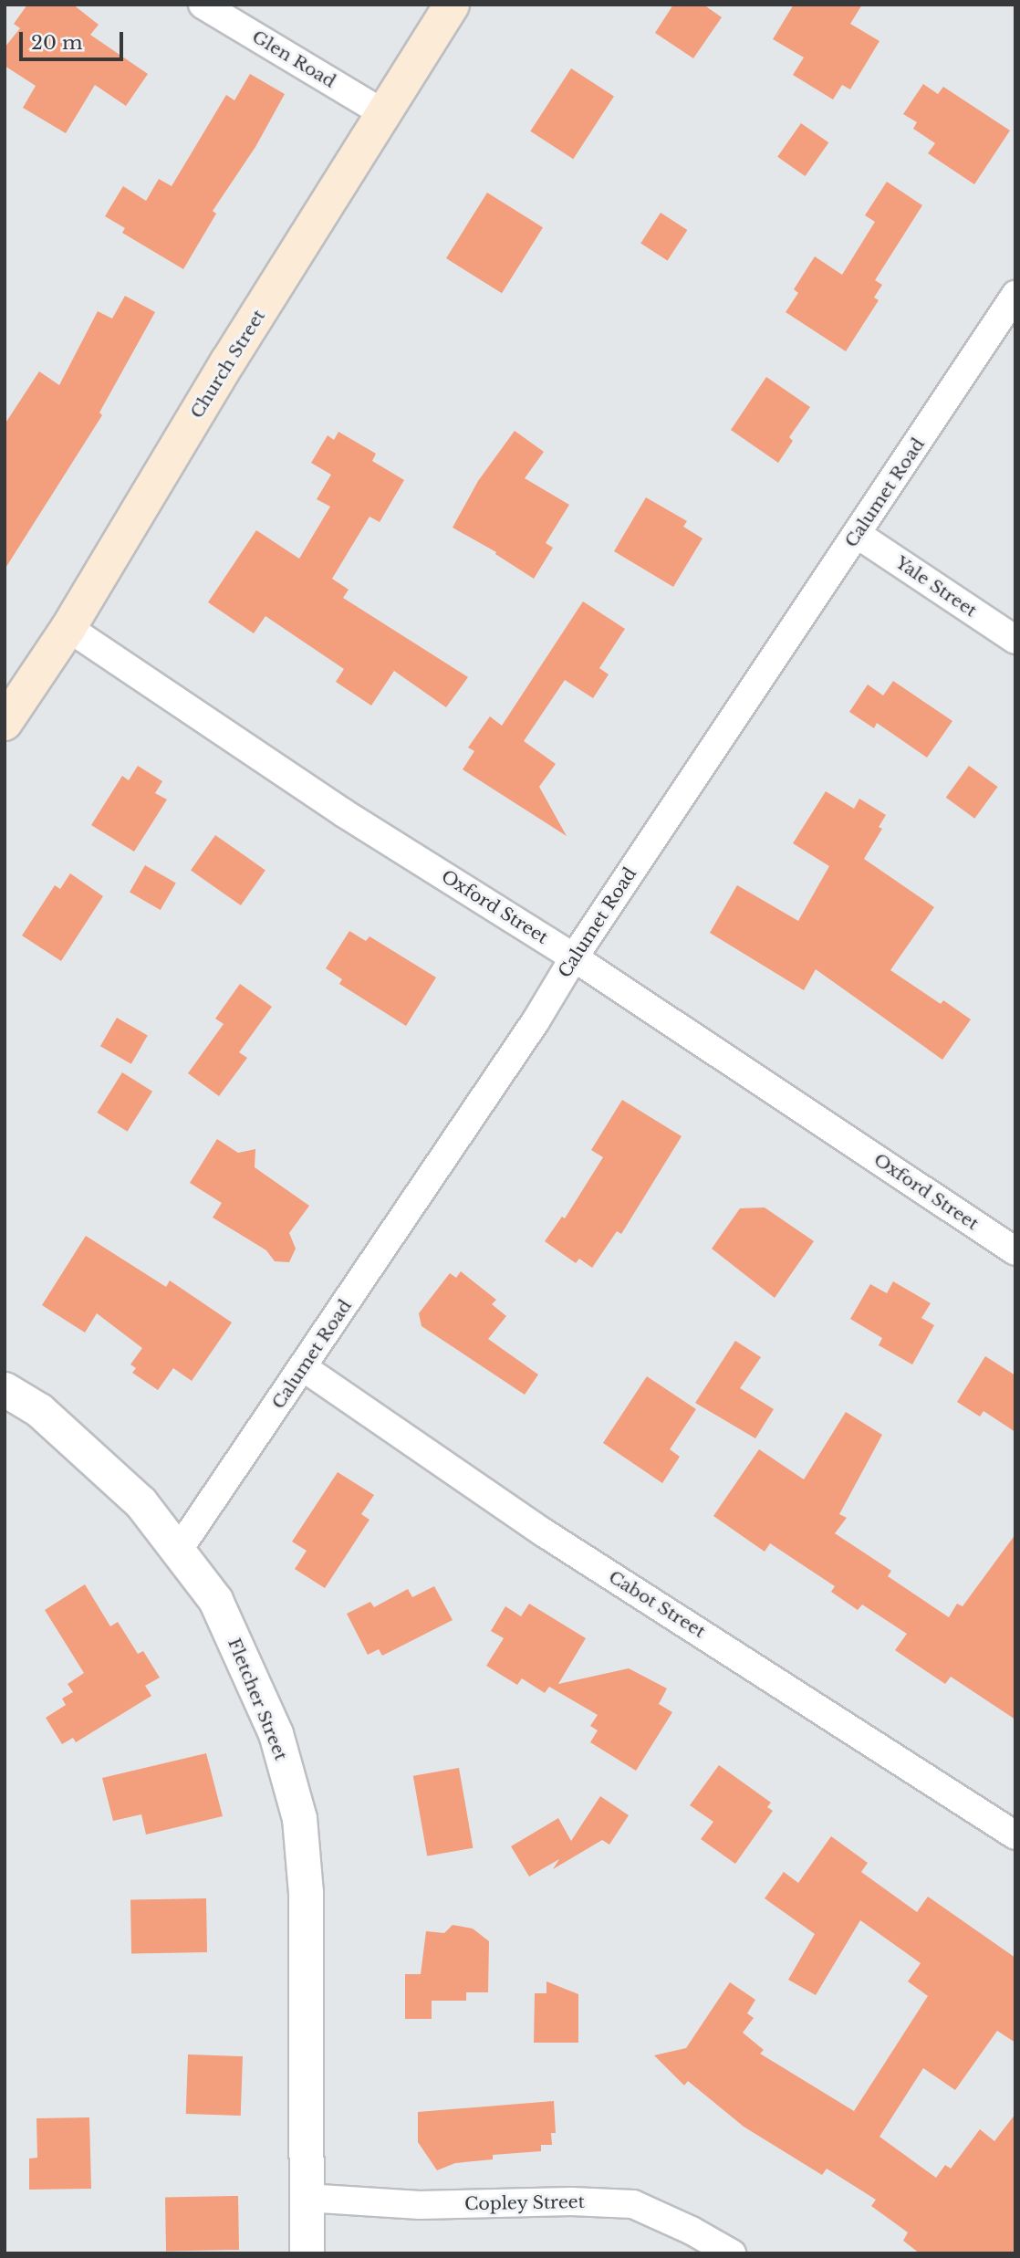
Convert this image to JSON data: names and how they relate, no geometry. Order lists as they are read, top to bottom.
{
  "streets": {
    "main road": ["Church Street"],
    "street": [
      "Glen Road",
      "Calumet Road",
      "Yale Street",
      "Oxford Street",
      "Cabot Street",
      "Fletcher Street",
      "Copley Street"
    ]
  },
  "crossings": [
    ["Glen Road", "Church Street"],
    ["Church Street", "Oxford Street"],
    ["Calumet Road", "Yale Street"],
    ["Calumet Road", "Oxford Street"],
    ["Calumet Road", "Cabot Street"],
    ["Calumet Road", "Fletcher Street"],
    ["Fletcher Street", "Copley Street"]
  ],
  "scale_bar": "20 m"
}
